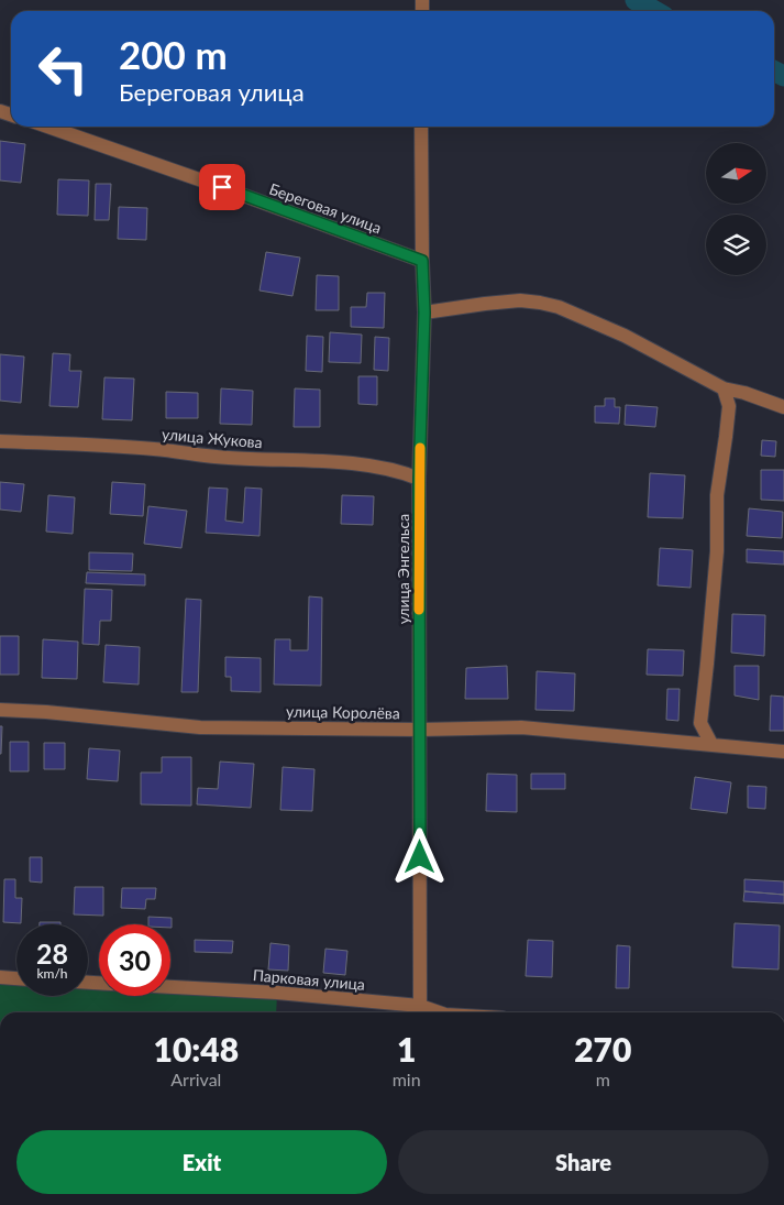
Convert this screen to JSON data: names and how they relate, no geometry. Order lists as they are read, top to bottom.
{
  "streets": {
    "street": [
      "Береговая улица",
      "улица Жукова",
      "улица Энгельса",
      "улица Королёва",
      "Парковая улица"
    ]
  },
  "crossings": [
    ["Береговая улица", "улица Энгельса"],
    ["улица Жукова", "улица Энгельса"],
    ["улица Энгельса", "улица Королёва"],
    ["улица Энгельса", "Парковая улица"]
  ],
  "north": "right",
  "page": {
    "turn": ["200 m", "Береговая улица"],
    "speed": "28 km/h",
    "limit": "30",
    "eta": [
      "10:48",
      "Arrival",
      "1",
      "min",
      "270",
      "m"
    ],
    "buttons": ["Exit", "Share"]
  }
}
